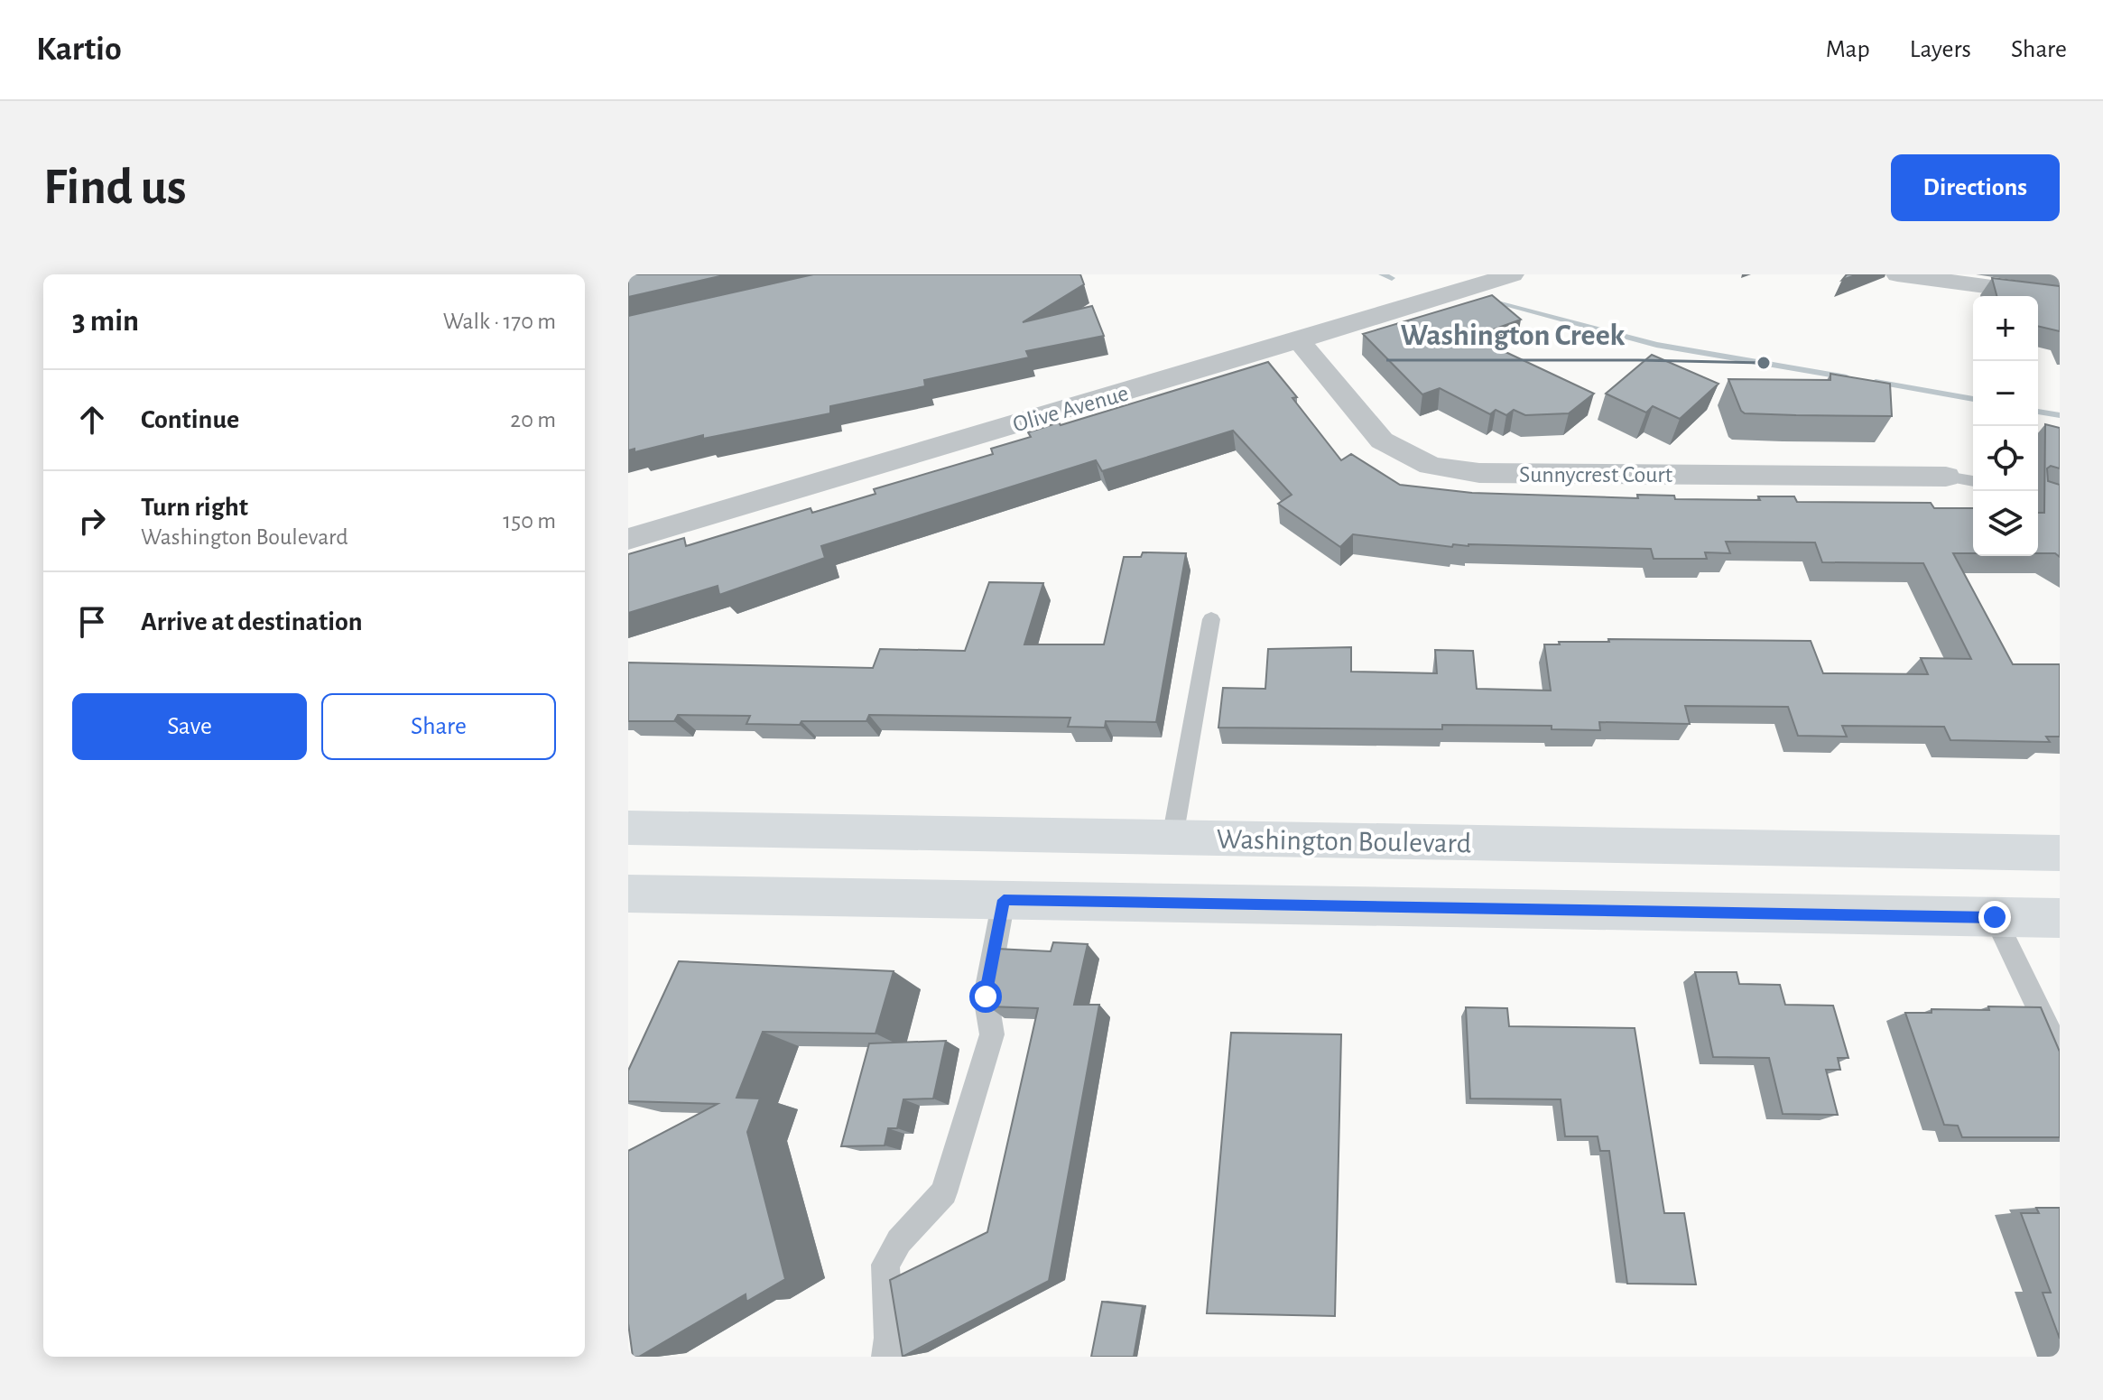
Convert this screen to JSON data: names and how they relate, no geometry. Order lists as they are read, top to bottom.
{
  "streets": {
    "main road": ["Washington Boulevard"],
    "street": ["Olive Avenue", "Sunnycrest Court"]
  },
  "crossings": [
    ["Olive Avenue", "Sunnycrest Court"]
  ],
  "places": ["Washington Creek"],
  "page": {
    "header": "Kartio",
    "nav": ["Map", "Layers", "Share"],
    "buttons": [
      "Directions",
      ["Save", "Share"]
    ],
    "title": "Find us",
    "heading": ["3 min", "Walk · 170 m"],
    "map_buttons": ["+", "−"],
    "list": [
      ["Continue", "20 m"],
      ["Turn right", "Washington Boulevard", "150 m"],
      "Arrive at destination"
    ]
  }
}
